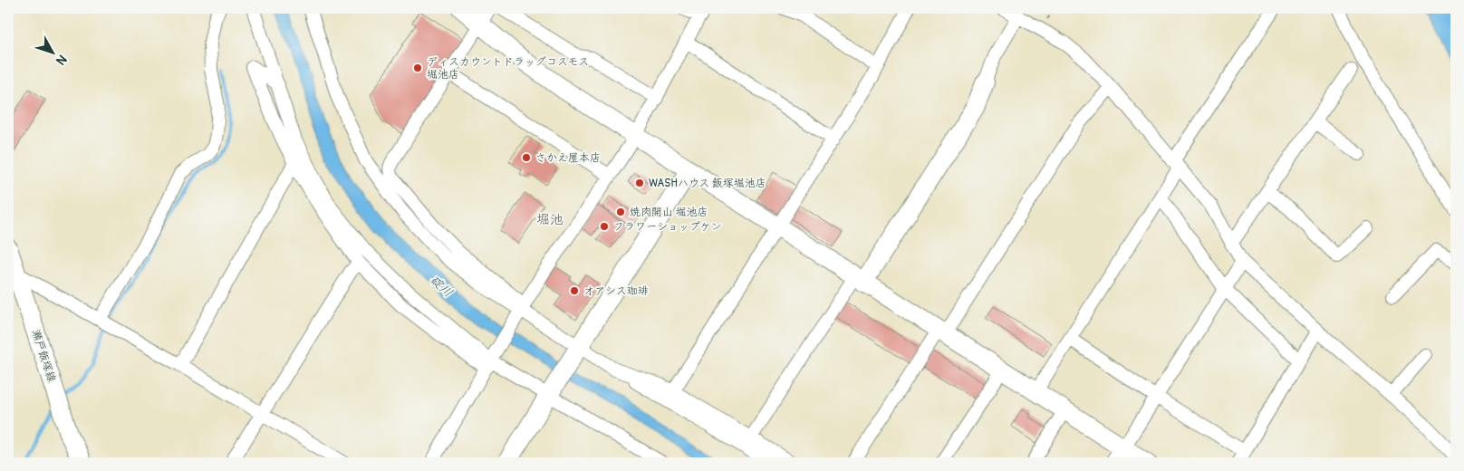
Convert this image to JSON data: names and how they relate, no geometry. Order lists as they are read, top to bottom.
{
  "streets": {
    "street": ["瀬戸飯塚線"]
  },
  "districts": ["堀池"],
  "water": ["碇川"],
  "places": [
    "ディスカウントドラッグコスモス 堀池店",
    "さかえ屋本店",
    "WASHハウス 飯塚堀池店",
    "焼肉開山 堀池店",
    "フラワーショップケン",
    "オアシス珈琲"
  ],
  "north": "bottom right"
}
